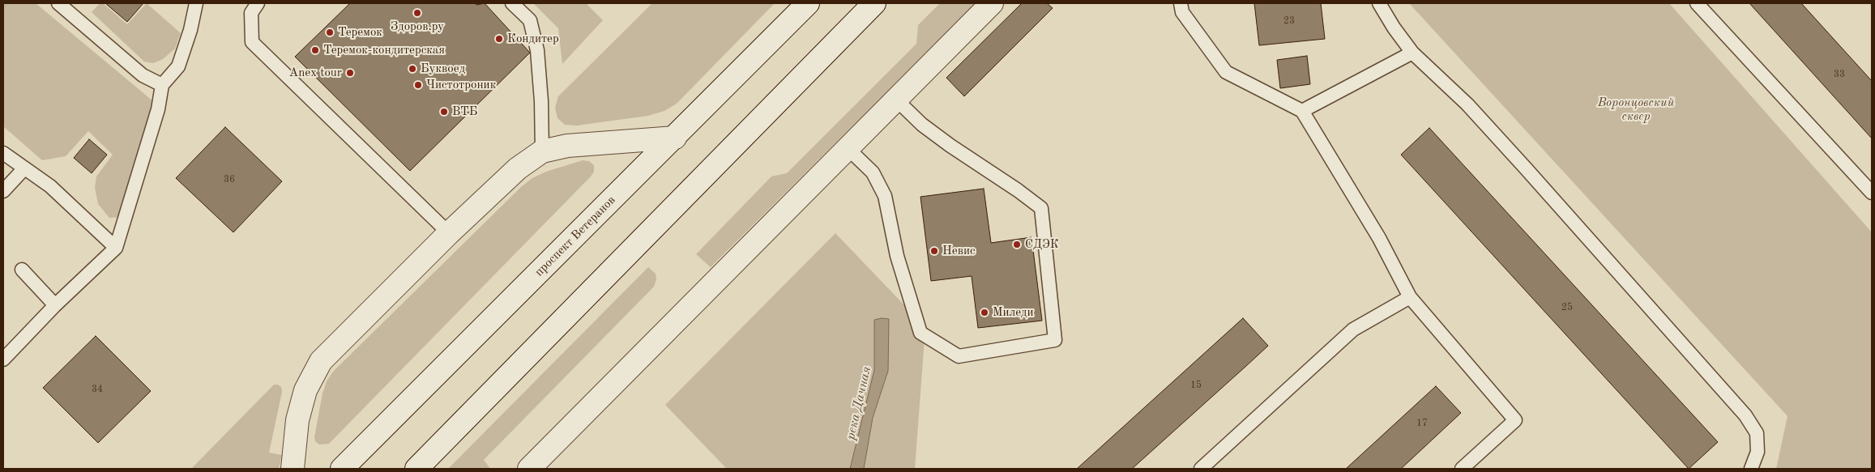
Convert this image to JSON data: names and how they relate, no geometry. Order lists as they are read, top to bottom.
{
  "streets": {
    "main road": ["проспект Ветеранов"]
  },
  "water": ["река Дачная"],
  "parks": ["Воронцовский сквер"],
  "places": [
    "Здоров.ру",
    "Теремок",
    "Кондитер",
    "Теремок-кондитерская",
    "Буквоед",
    "Anex tour",
    "Чистотроник",
    "ВТБ",
    "СДЭК",
    "Невис",
    "Миледи"
  ],
  "house_numbers": [
    "23",
    "33",
    "36",
    "25",
    "15",
    "34",
    "17"
  ]
}
